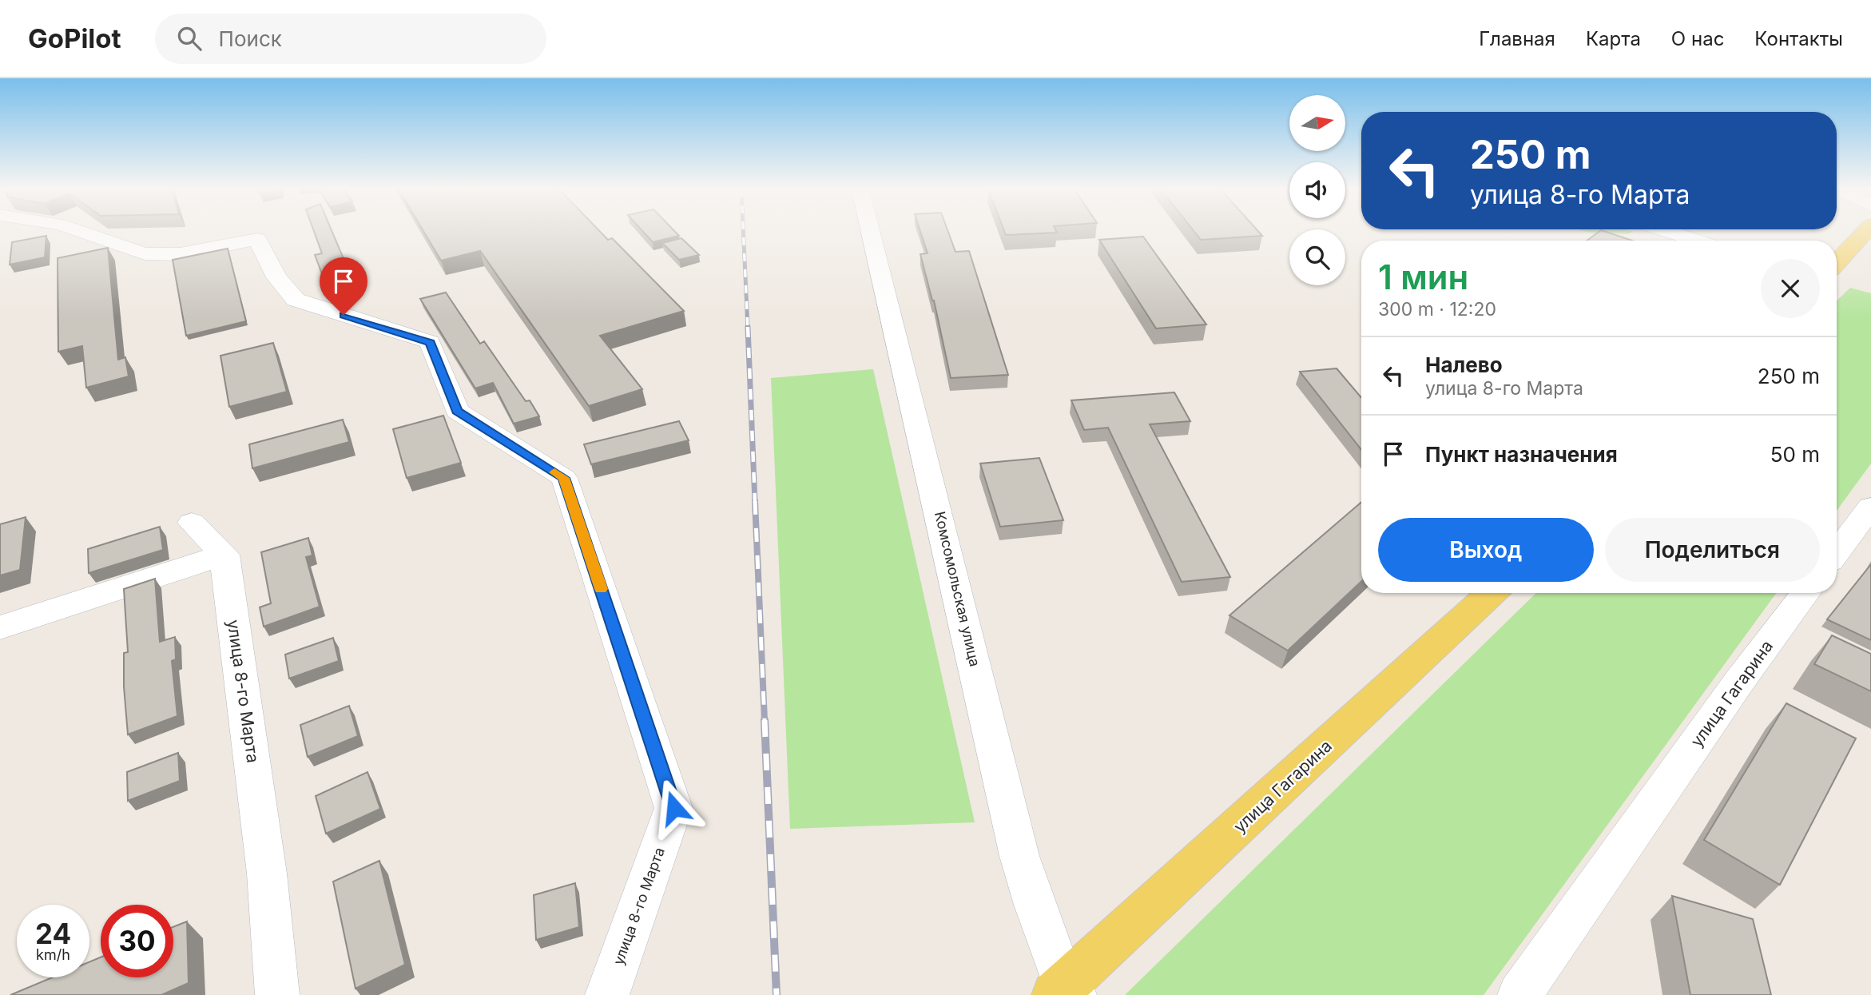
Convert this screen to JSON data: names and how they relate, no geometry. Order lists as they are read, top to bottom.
{
  "streets": {
    "main road": ["улица Гагарина"],
    "street": ["Комсомольская улица", "улица 8-го Марта"]
  },
  "crossings": [
    ["Комсомольская улица", "улица Гагарина"]
  ],
  "north": "right",
  "page": {
    "header": "GoPilot",
    "search": "Поиск",
    "nav": [
      "Главная",
      "Карта",
      "О нас",
      "Контакты"
    ],
    "turn": ["250 m", "улица 8-го Марта"],
    "heading": ["1 мин", "300 m · 12:20"],
    "list": [
      {
        "name": "Налево",
        "note": "улица 8-го Марта",
        "value": "250 m"
      },
      {
        "name": "Пункт назначения",
        "value": "50 m"
      }
    ],
    "buttons": ["Выход", "Поделиться"],
    "speed": "24 km/h",
    "limit": "30"
  }
}
